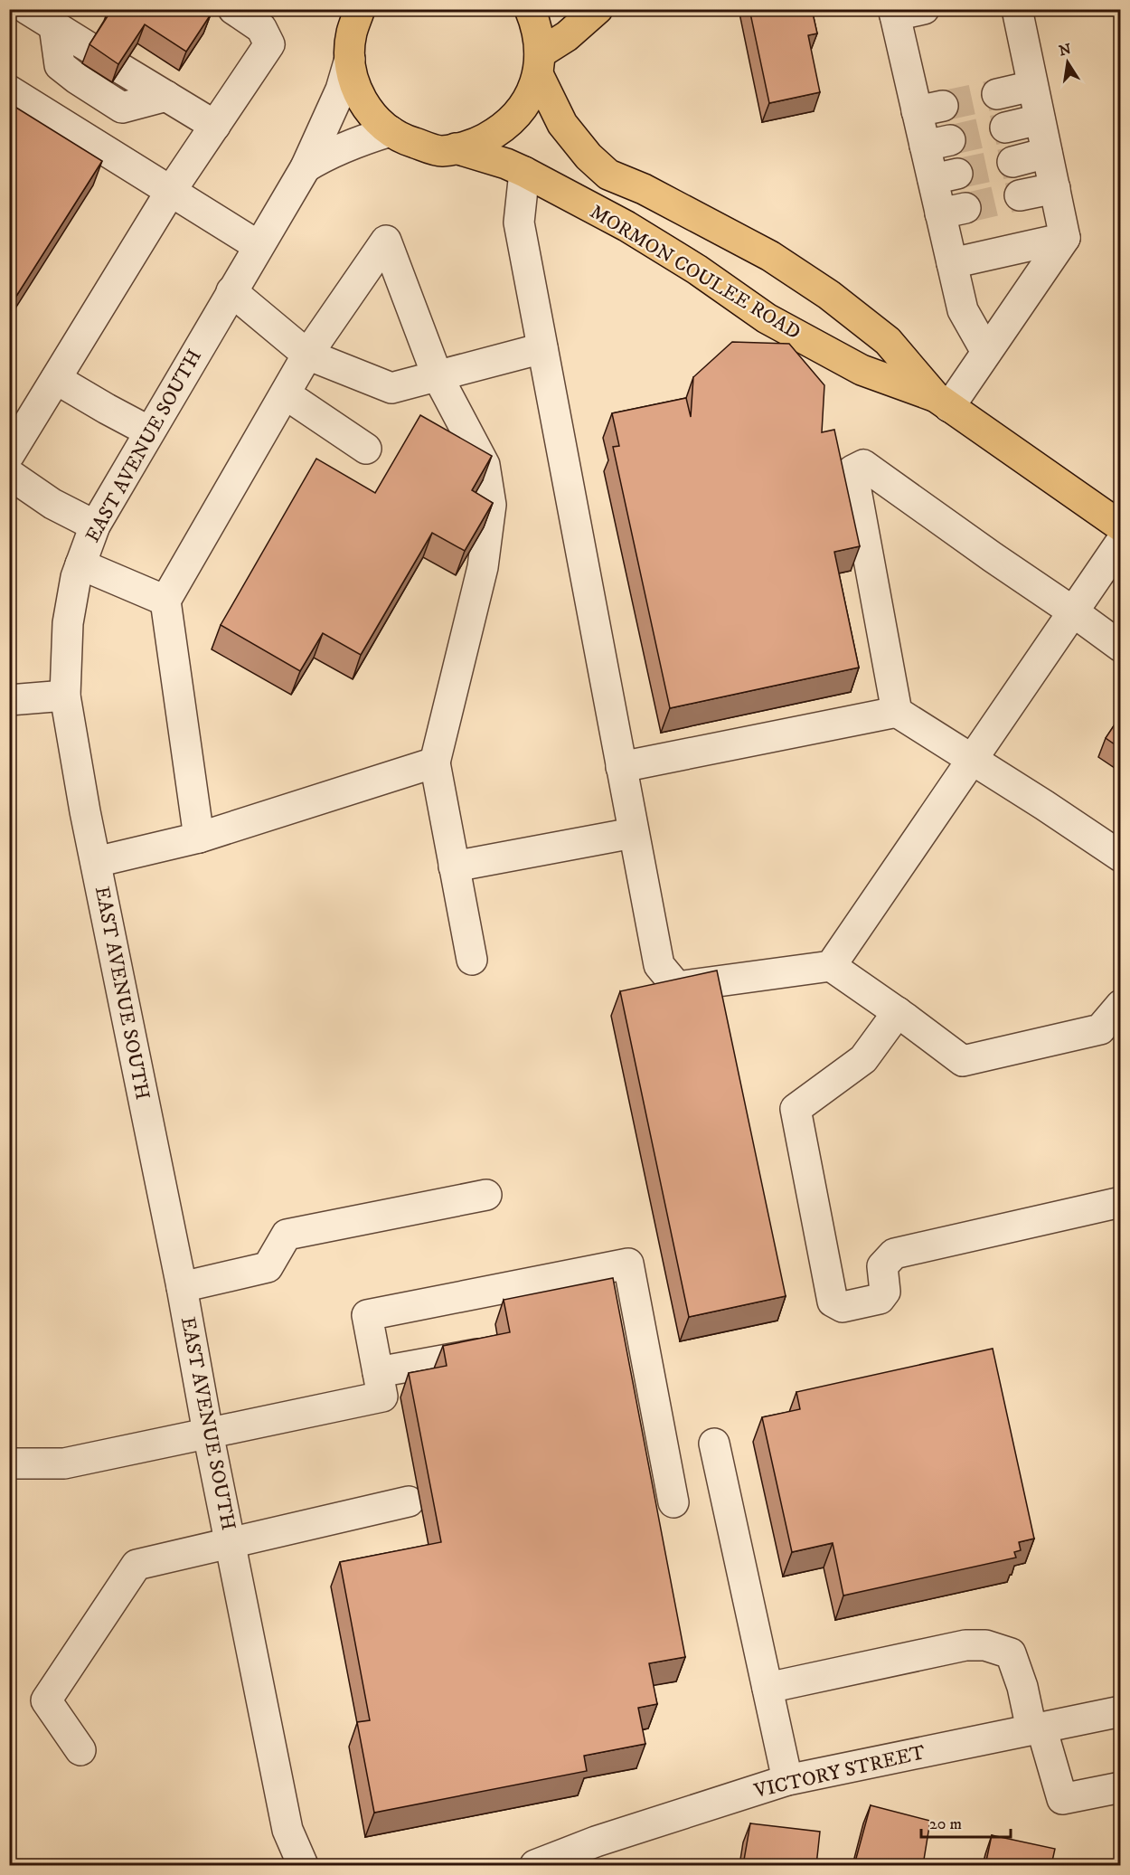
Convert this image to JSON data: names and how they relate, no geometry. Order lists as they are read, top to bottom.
{
  "streets": {
    "main road": ["MORMON COULEE ROAD"],
    "street": ["EAST AVENUE SOUTH", "VICTORY STREET"]
  },
  "scale_bar": "20 m",
  "north": "top"
}
